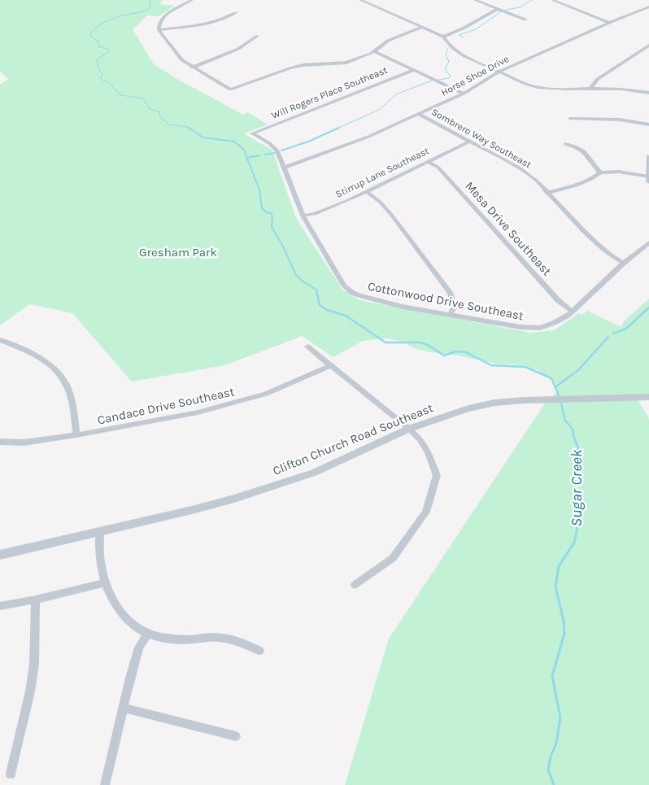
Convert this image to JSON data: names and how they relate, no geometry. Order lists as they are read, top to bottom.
{
  "streets": {
    "street": [
      "Horse Shoe Drive",
      "Will Rogers Place Southeast",
      "Sombrero Way Southeast",
      "Stirrup Lane Southeast",
      "Mesa Drive Southeast",
      "Cottonwood Drive Southeast",
      "Candace Drive Southeast",
      "Clifton Church Road Southeast"
    ]
  },
  "crossings": [
    ["Horse Shoe Drive", "Sombrero Way Southeast"],
    ["Horse Shoe Drive", "Cottonwood Drive Southeast"],
    ["Will Rogers Place Southeast", "Cottonwood Drive Southeast"],
    ["Sombrero Way Southeast", "Stirrup Lane Southeast"],
    ["Sombrero Way Southeast", "Cottonwood Drive Southeast"],
    ["Stirrup Lane Southeast", "Mesa Drive Southeast"],
    ["Stirrup Lane Southeast", "Cottonwood Drive Southeast"],
    ["Mesa Drive Southeast", "Cottonwood Drive Southeast"]
  ],
  "water": ["Sugar Creek"],
  "parks": ["Gresham Park"]
}
